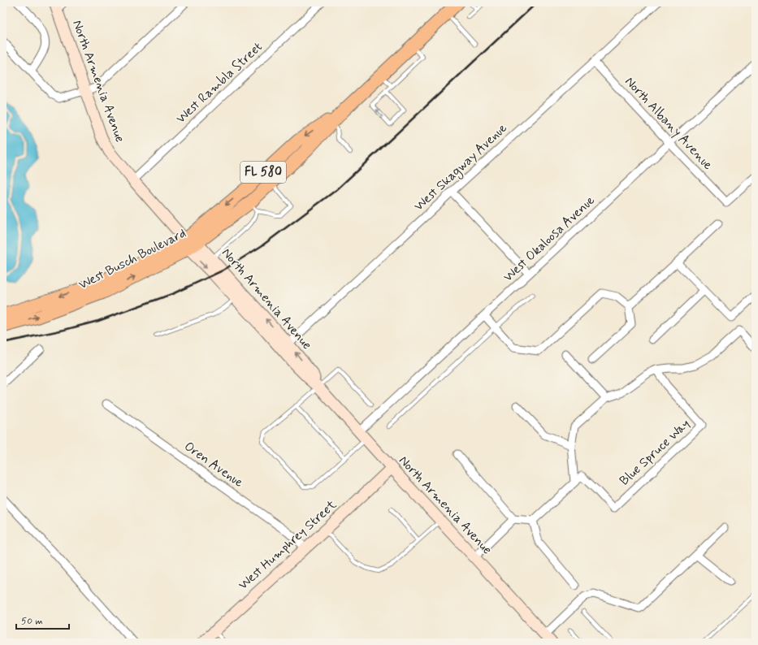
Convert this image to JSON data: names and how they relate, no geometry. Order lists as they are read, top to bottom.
{
  "streets": {
    "main road": [
      "North Armenia Avenue",
      "FL 580",
      "West Busch Boulevard",
      "West Humphrey Street"
    ],
    "street": [
      "West Rambla Street",
      "North Albany Avenue",
      "West Skagway Avenue",
      "West Okaloosa Avenue",
      "Blue Spruce Way",
      "Oren Avenue"
    ]
  },
  "crossings": [
    ["North Armenia Avenue", "West Rambla Street"],
    ["North Armenia Avenue", "West Skagway Avenue"],
    ["North Armenia Avenue", "West Okaloosa Avenue"],
    ["North Armenia Avenue", "West Busch Boulevard"],
    ["North Armenia Avenue", "West Humphrey Street"],
    ["North Albany Avenue", "West Skagway Avenue"],
    ["North Albany Avenue", "West Okaloosa Avenue"],
    ["Oren Avenue", "West Humphrey Street"]
  ],
  "scale_bar": "50 m"
}
